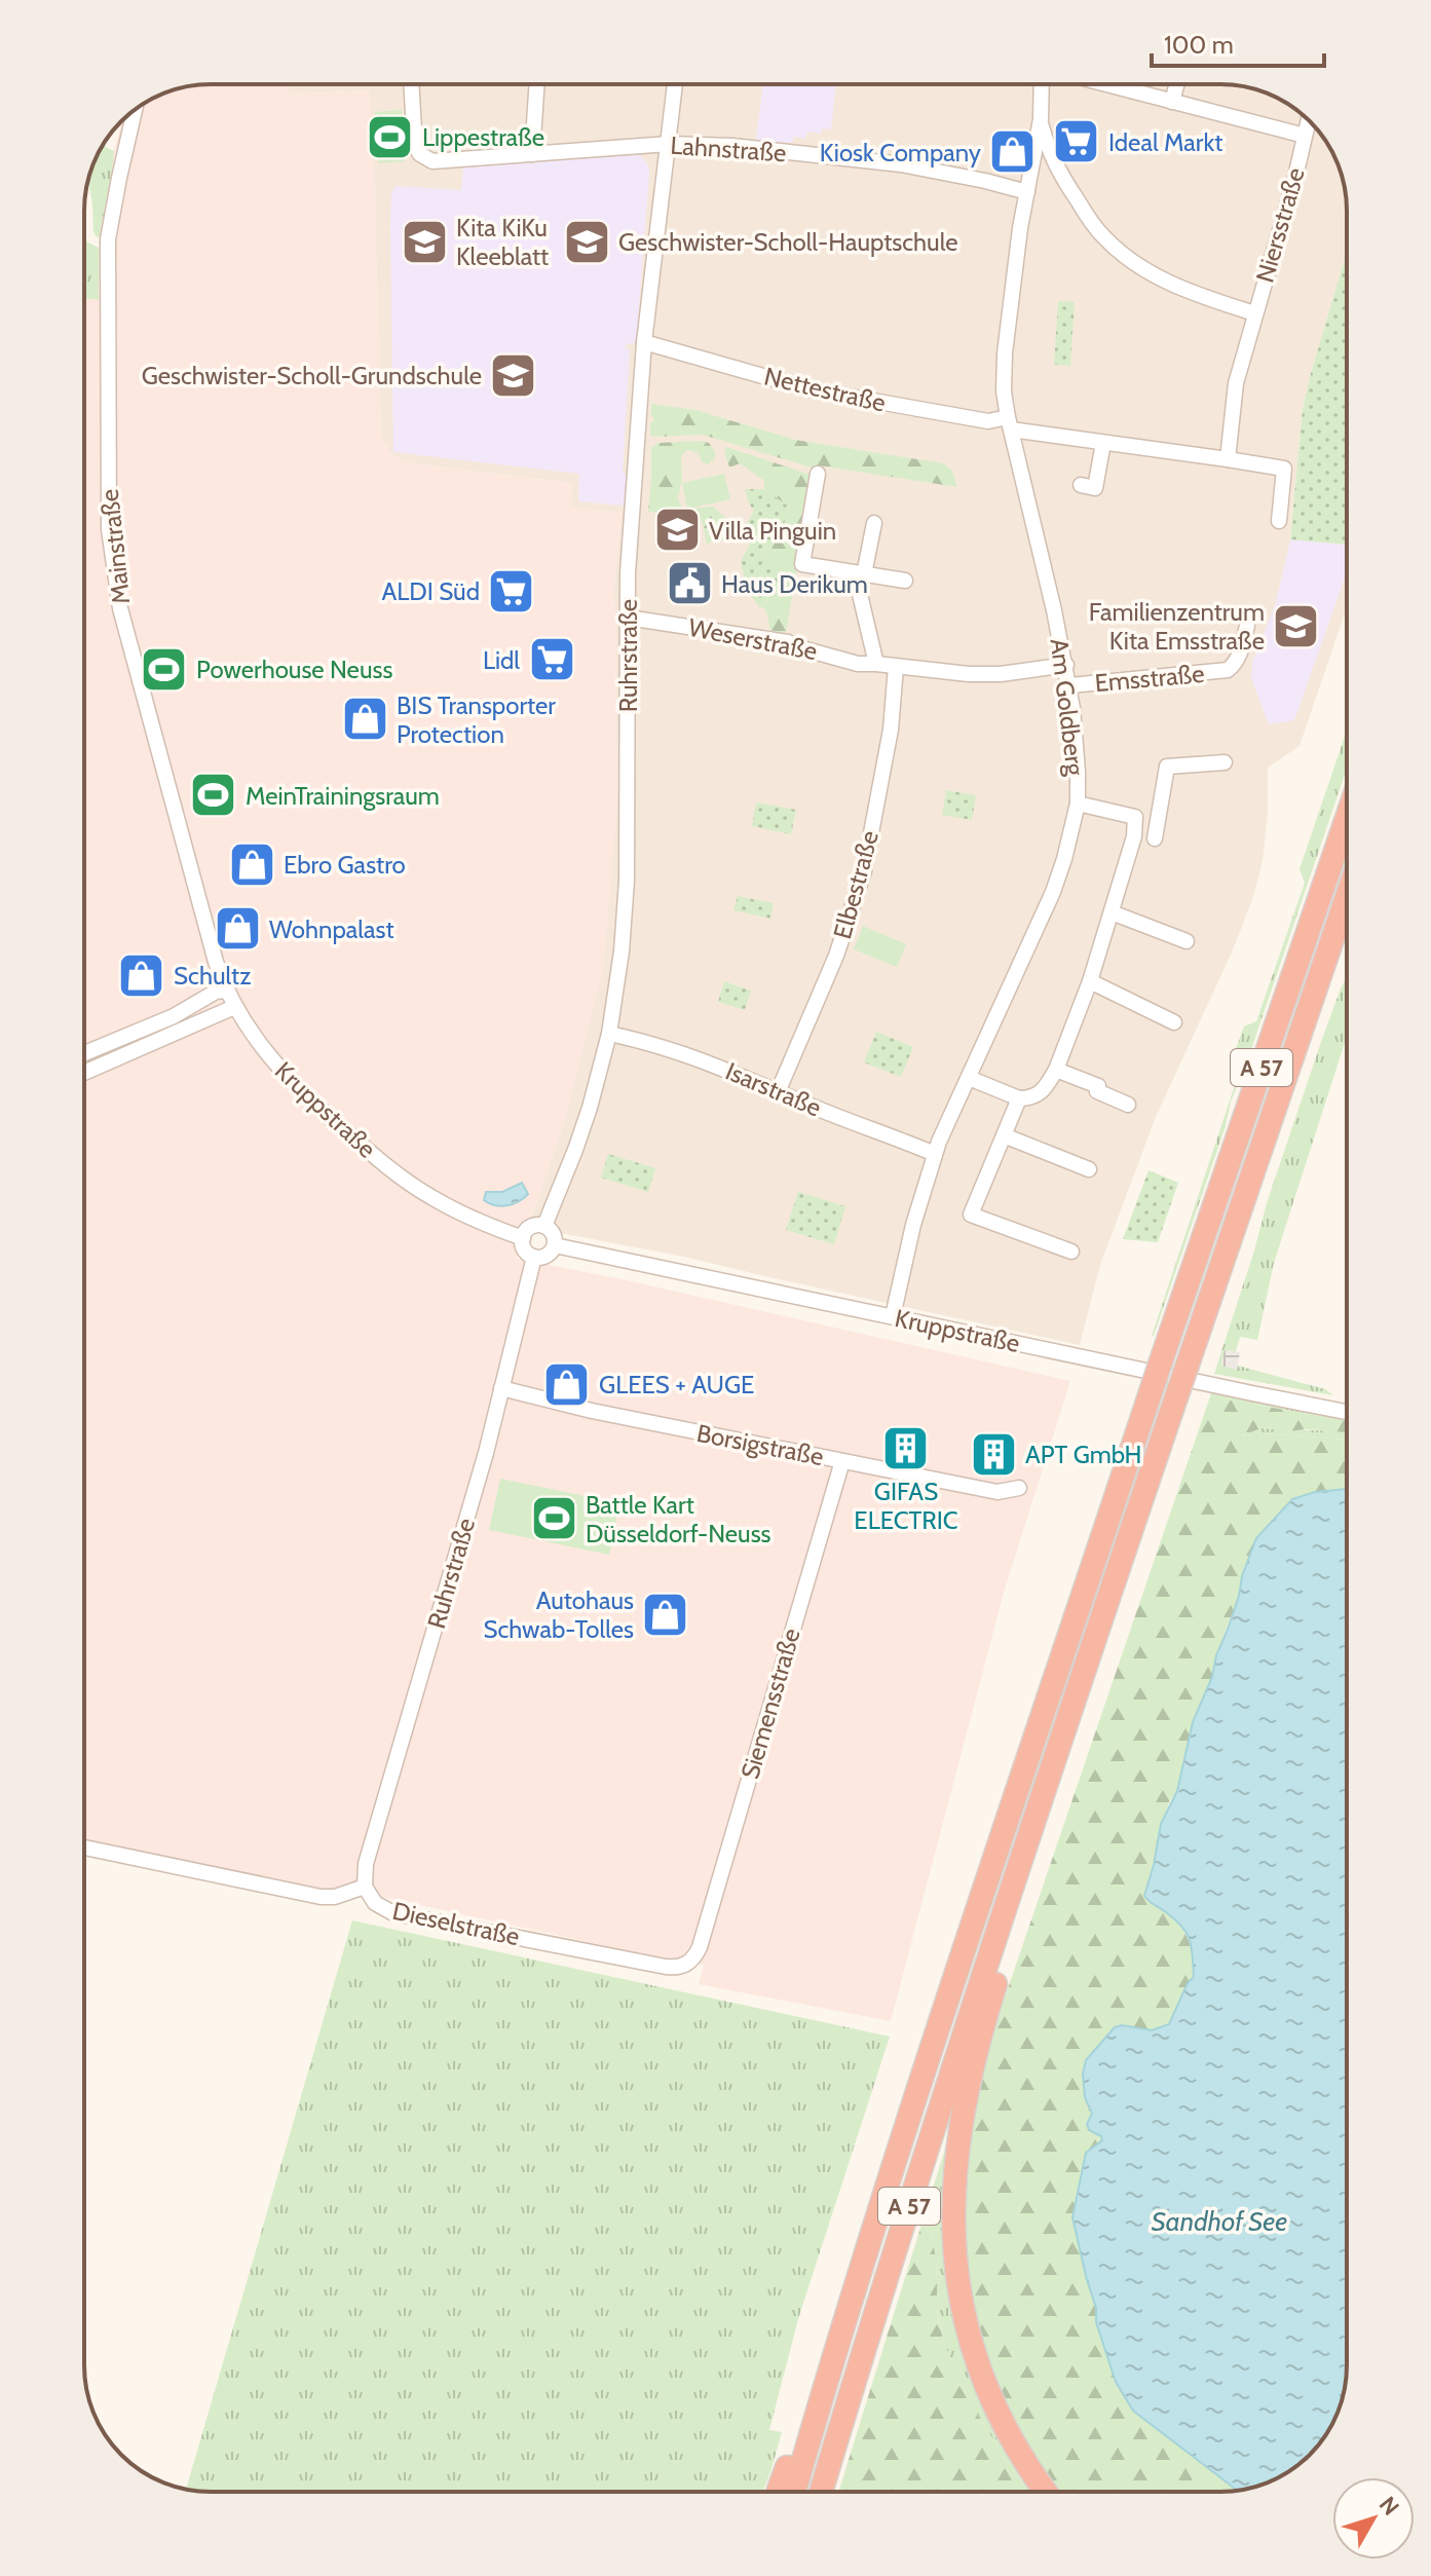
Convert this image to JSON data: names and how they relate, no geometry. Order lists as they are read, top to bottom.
{
  "streets": {
    "highway": ["A 57"],
    "street": [
      "Lahnstraße",
      "Niersstraße",
      "Nettestraße",
      "Mainstraße",
      "Weserstraße",
      "Ruhrstraße",
      "Emsstraße",
      "Am Goldberg",
      "Elbestraße",
      "Isarstraße",
      "Kruppstraße",
      "Borsigstraße",
      "Siemensstraße",
      "Dieselstraße"
    ]
  },
  "crossings": [
    ["Lahnstraße", "Ruhrstraße"],
    ["Lahnstraße", "Am Goldberg"],
    ["Niersstraße", "Am Goldberg"],
    ["Nettestraße", "Ruhrstraße"],
    ["Nettestraße", "Am Goldberg"],
    ["Mainstraße", "Kruppstraße"],
    ["Weserstraße", "Ruhrstraße"],
    ["Weserstraße", "Am Goldberg"],
    ["Weserstraße", "Elbestraße"],
    ["Ruhrstraße", "Isarstraße"],
    ["Ruhrstraße", "Kruppstraße"],
    ["Ruhrstraße", "Borsigstraße"],
    ["Ruhrstraße", "Dieselstraße"],
    ["Emsstraße", "Am Goldberg"],
    ["Am Goldberg", "Isarstraße"],
    ["Am Goldberg", "Kruppstraße"],
    ["Elbestraße", "Isarstraße"],
    ["Borsigstraße", "Siemensstraße"],
    ["Siemensstraße", "Dieselstraße"]
  ],
  "water": ["Sandhof See"],
  "places": {
    "sports": [
      "Lippestraße",
      "Powerhouse Neuss",
      "MeinTrainingsraum",
      "Battle Kart Düsseldorf-Neuss"
    ],
    "supermarket": ["Ideal Markt", "ALDI Süd", "Lidl"],
    "shop": [
      "Kiosk Company",
      "BIS Transporter Protection",
      "Ebro Gastro",
      "Wohnpalast",
      "Schultz",
      "GLEES + AUGE",
      "Autohaus Schwab-Tolles"
    ],
    "school or university": [
      "Kita KiKu Kleeblatt",
      "Geschwister-Scholl-Hauptschule",
      "Geschwister-Scholl-Grundschule",
      "Villa Pinguin",
      "Familienzentrum Kita Emsstraße"
    ],
    "public building": ["Haus Derikum"],
    "building": ["GIFAS ELECTRIC", "APT GmbH"]
  },
  "scale_bar": "100 m",
  "north": "top right"
}
